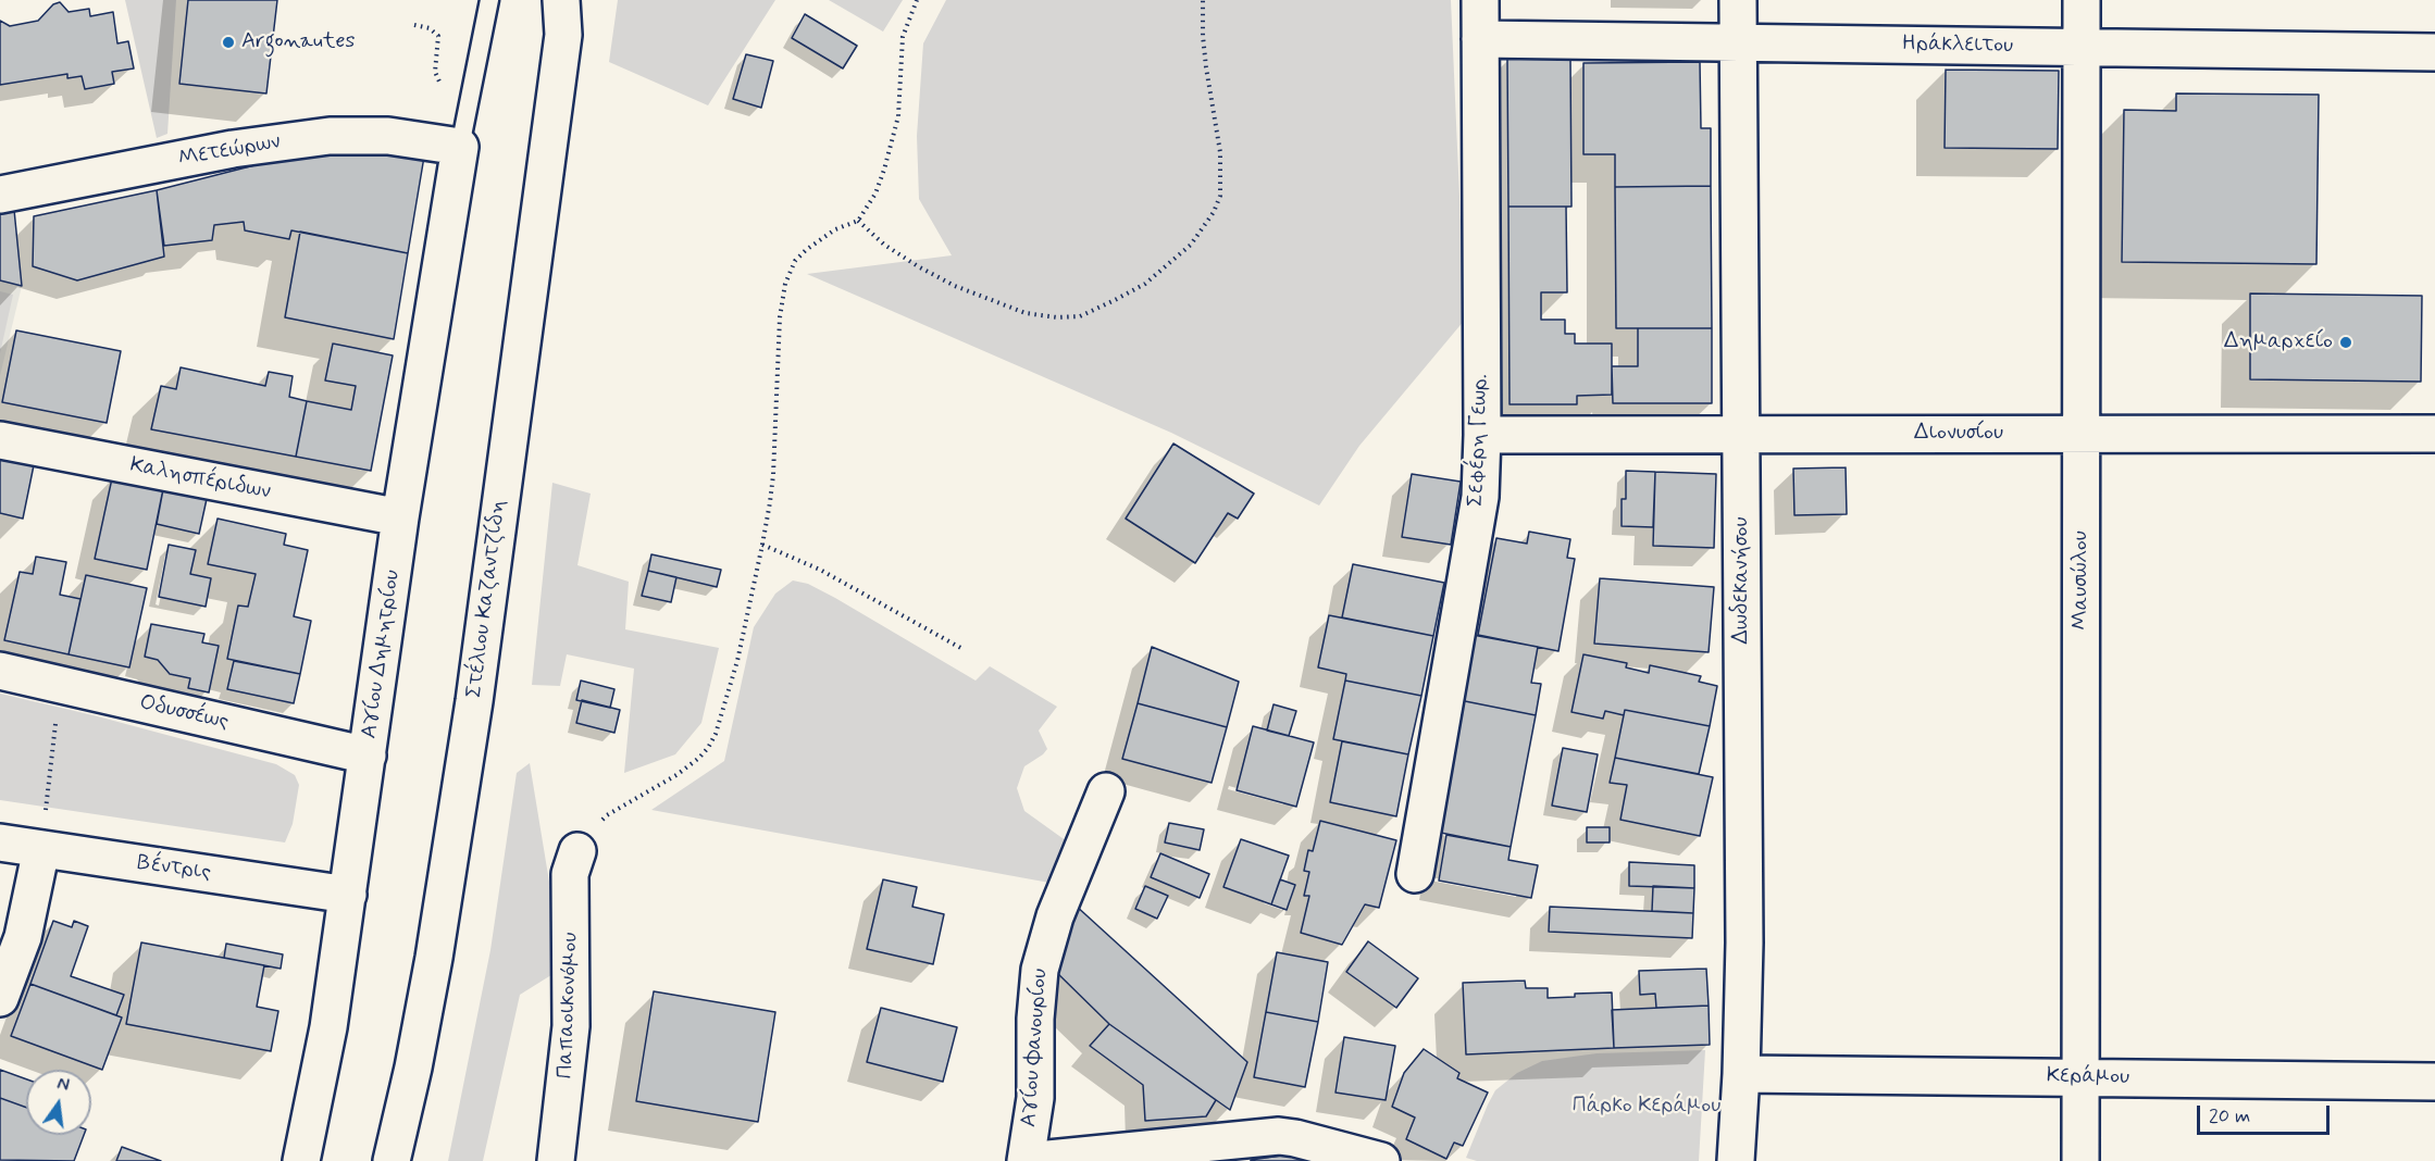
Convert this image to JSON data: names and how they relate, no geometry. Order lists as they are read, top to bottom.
{
  "streets": {
    "street": [
      "Ηράκλειτου",
      "Μετεώρων",
      "Διονυσίου",
      "Σεφέρη Γεωρ.",
      "Καλησπέριδων",
      "Δωδεκανήσου",
      "Μαυσώλου",
      "Στέλιου Καζαντζίδη",
      "Αγίου Δημητρίου",
      "Οδυσσέως",
      "Βέντρις",
      "Παπαοικονόμου",
      "Αγίου Φανουρίου",
      "Κεράμου"
    ]
  },
  "crossings": [
    ["Ηράκλειτου", "Σεφέρη Γεωρ."],
    ["Ηράκλειτου", "Δωδεκανήσου"],
    ["Ηράκλειτου", "Μαυσώλου"],
    ["Μετεώρων", "Αγίου Δημητρίου"],
    ["Διονυσίου", "Σεφέρη Γεωρ."],
    ["Διονυσίου", "Δωδεκανήσου"],
    ["Διονυσίου", "Μαυσώλου"],
    ["Καλησπέριδων", "Αγίου Δημητρίου"],
    ["Δωδεκανήσου", "Κεράμου"],
    ["Μαυσώλου", "Κεράμου"],
    ["Αγίου Δημητρίου", "Οδυσσέως"],
    ["Αγίου Δημητρίου", "Βέντρις"]
  ],
  "parks": ["Πάρκο Κεράμου"],
  "places": ["Argonautes", "Δημαρχείο"],
  "scale_bar": "20 m",
  "north": "top"
}
